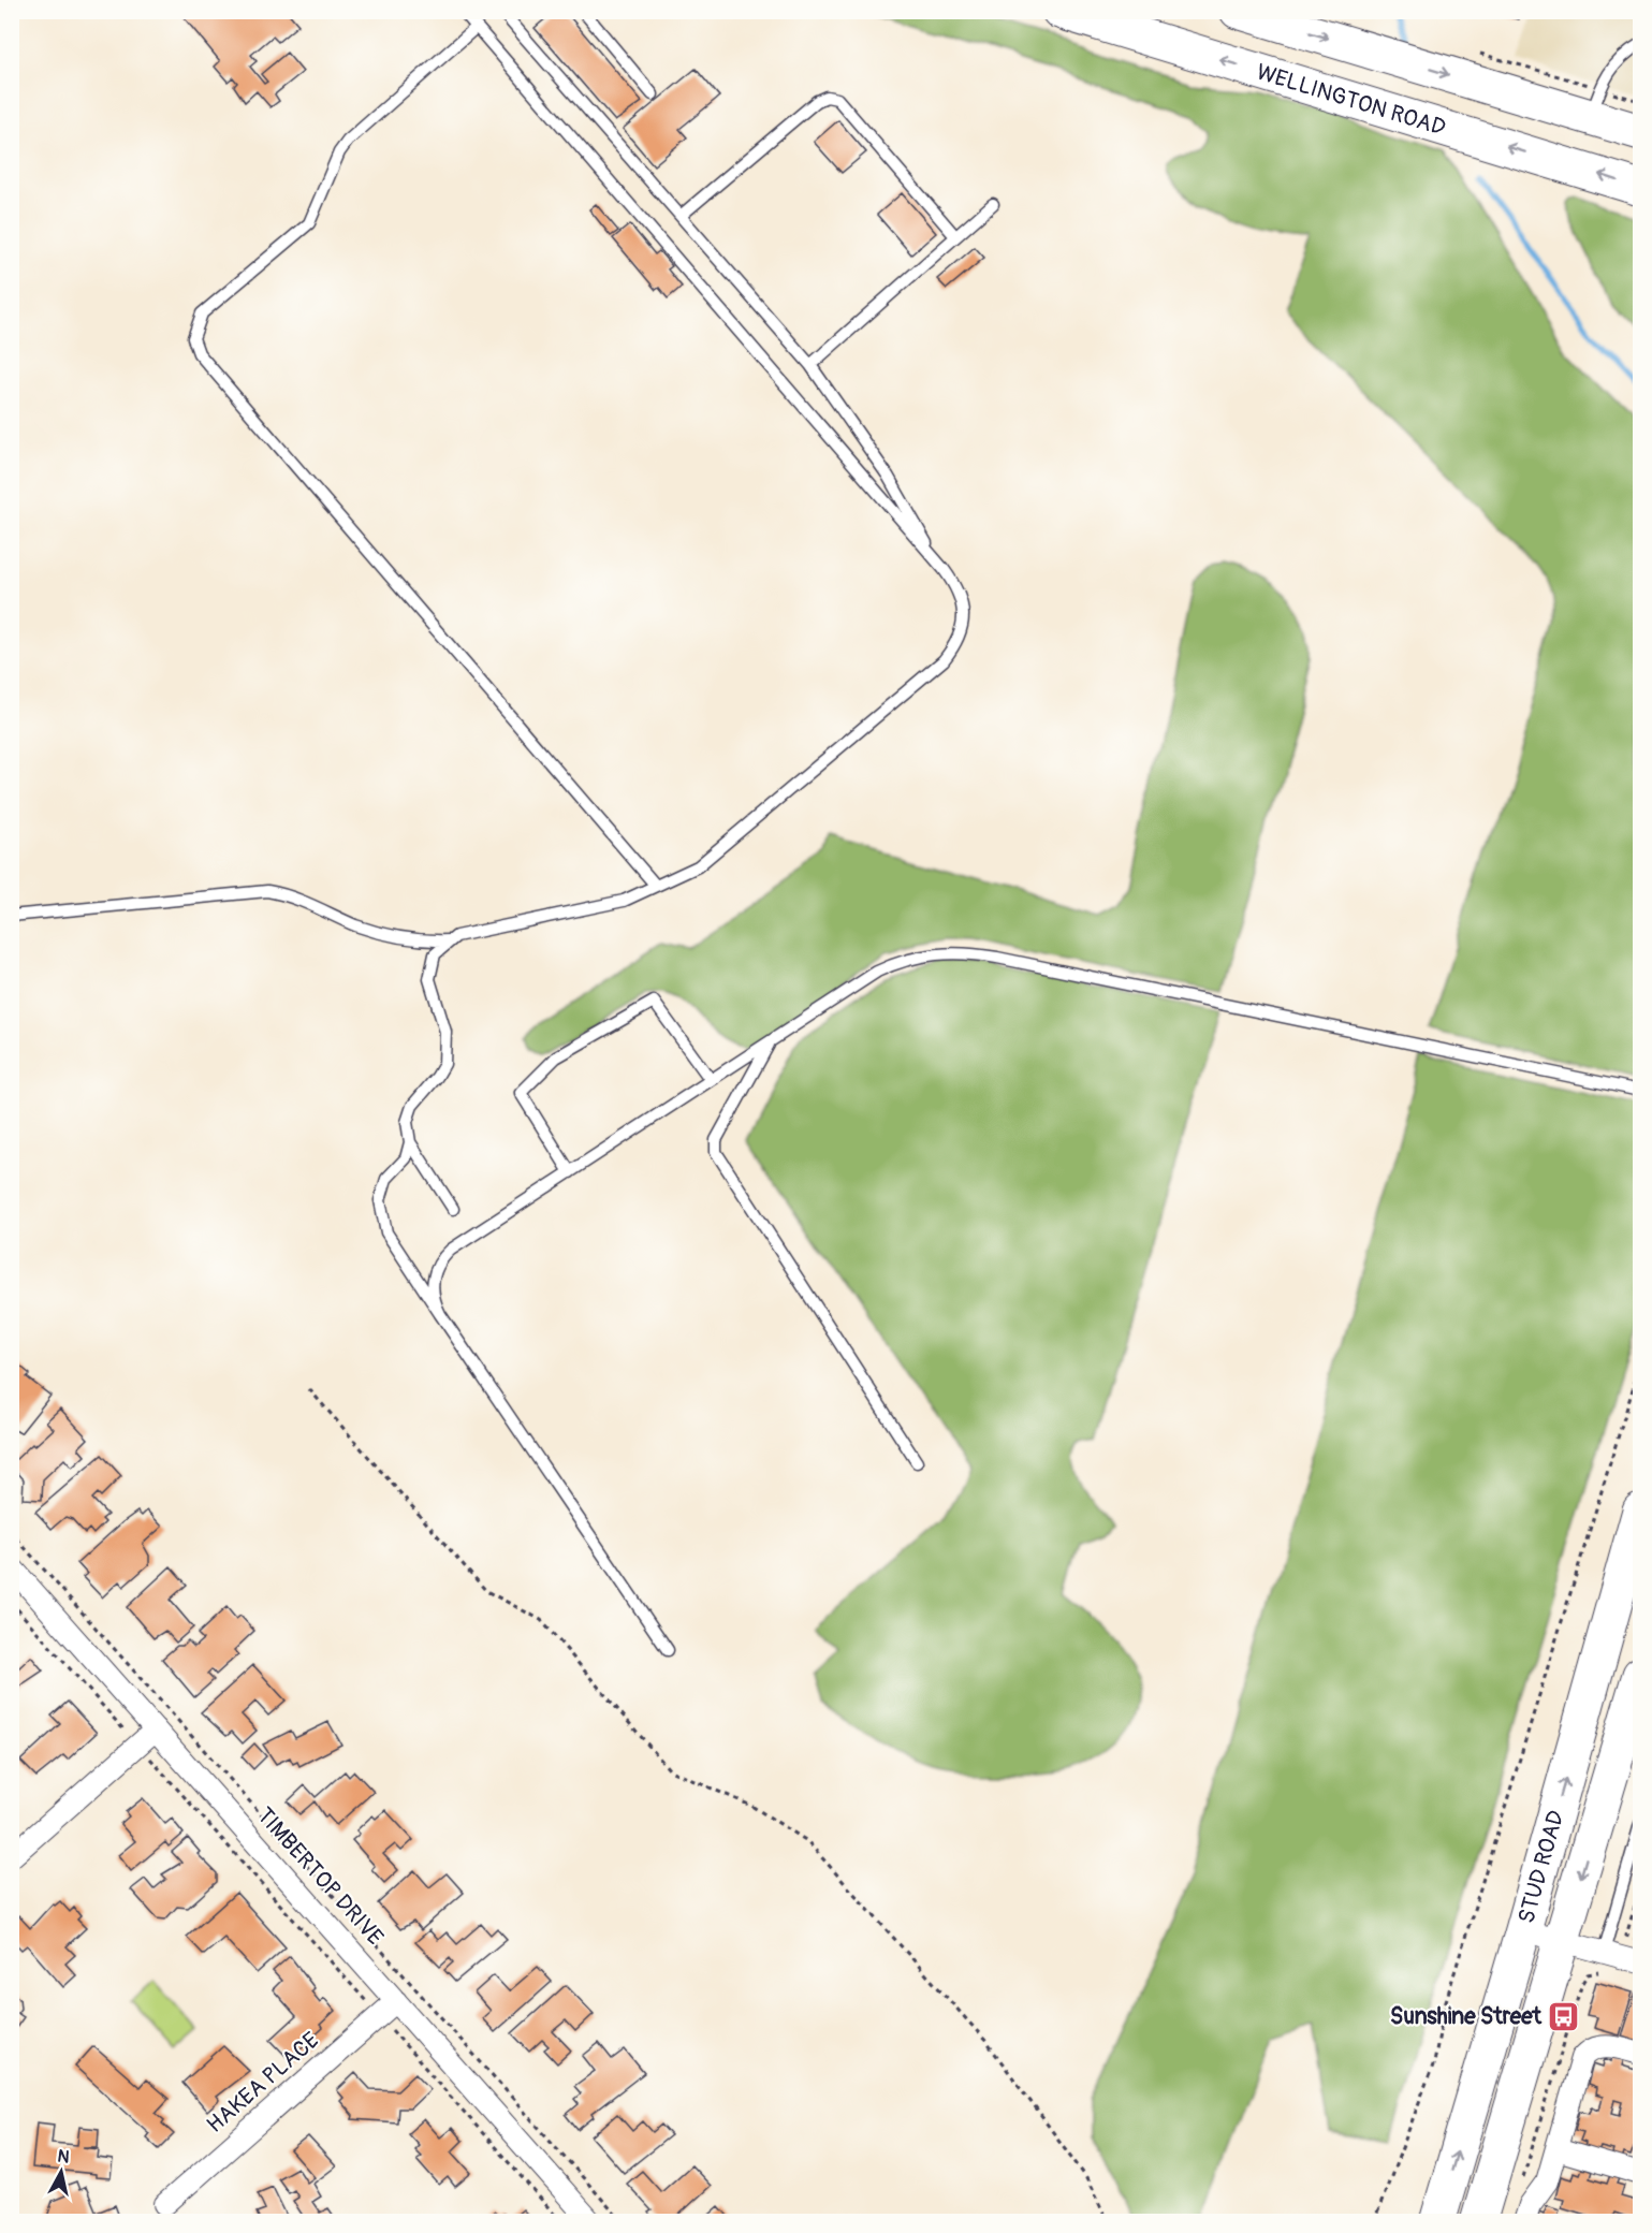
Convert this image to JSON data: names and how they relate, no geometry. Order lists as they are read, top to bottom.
{
  "streets": {
    "highway": ["WELLINGTON ROAD", "STUD ROAD"],
    "street": ["TIMBERTOP DRIVE", "HAKEA PLACE"]
  },
  "crossings": [
    ["TIMBERTOP DRIVE", "HAKEA PLACE"]
  ],
  "places": {
    "bus stop": ["Sunshine Street"]
  },
  "north": "top"
}
